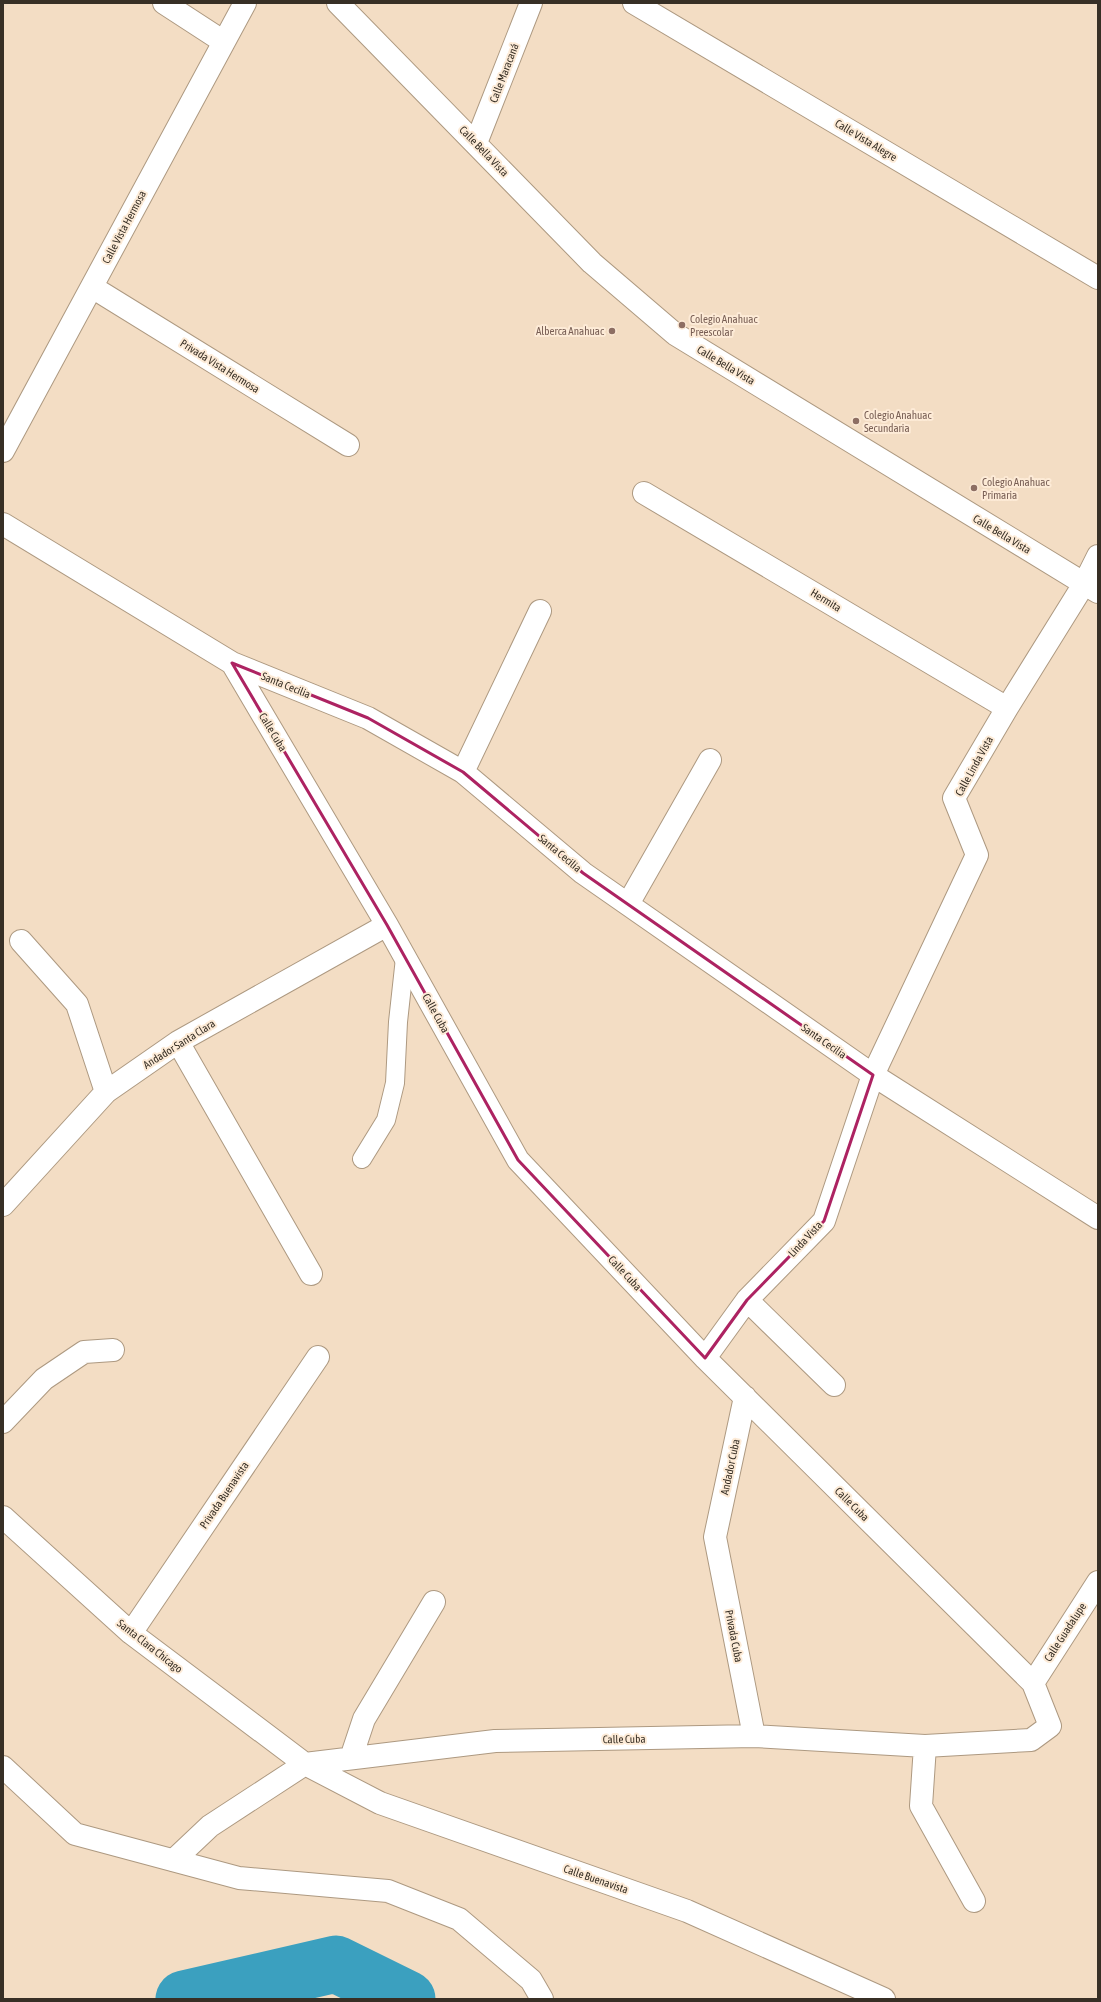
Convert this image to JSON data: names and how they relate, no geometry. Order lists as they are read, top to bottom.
{
  "streets": {
    "street": [
      "Calle Maracaná",
      "Calle Vista Alegre",
      "Calle Bella Vista",
      "Calle Vista Hermosa",
      "Privada Vista Hermosa",
      "Hermita",
      "Santa Cecilia",
      "Calle Cuba",
      "Calle Linda Vista",
      "Andador Santa Clara",
      "Linda Vista",
      "Andador Cuba",
      "Privada Buenavista",
      "Calle Guadalupe",
      "Privada Cuba",
      "Santa Clara Chicago",
      "Calle Buenavista"
    ]
  },
  "crossings": [
    ["Calle Maracaná", "Calle Bella Vista"],
    ["Calle Bella Vista", "Calle Linda Vista"],
    ["Calle Vista Hermosa", "Privada Vista Hermosa"],
    ["Hermita", "Calle Linda Vista"],
    ["Santa Cecilia", "Calle Cuba"],
    ["Santa Cecilia", "Calle Linda Vista"],
    ["Santa Cecilia", "Linda Vista"],
    ["Calle Cuba", "Andador Santa Clara"],
    ["Calle Cuba", "Linda Vista"],
    ["Calle Cuba", "Andador Cuba"],
    ["Calle Cuba", "Calle Guadalupe"],
    ["Calle Cuba", "Privada Cuba"],
    ["Calle Cuba", "Santa Clara Chicago"],
    ["Calle Cuba", "Calle Buenavista"],
    ["Calle Linda Vista", "Linda Vista"],
    ["Andador Cuba", "Privada Cuba"],
    ["Privada Buenavista", "Santa Clara Chicago"],
    ["Santa Clara Chicago", "Calle Buenavista"]
  ],
  "places": [
    "Colegio Anahuac Preescolar",
    "Alberca Anahuac",
    "Colegio Anahuac Secundaria",
    "Colegio Anahuac Primaria"
  ]
}
